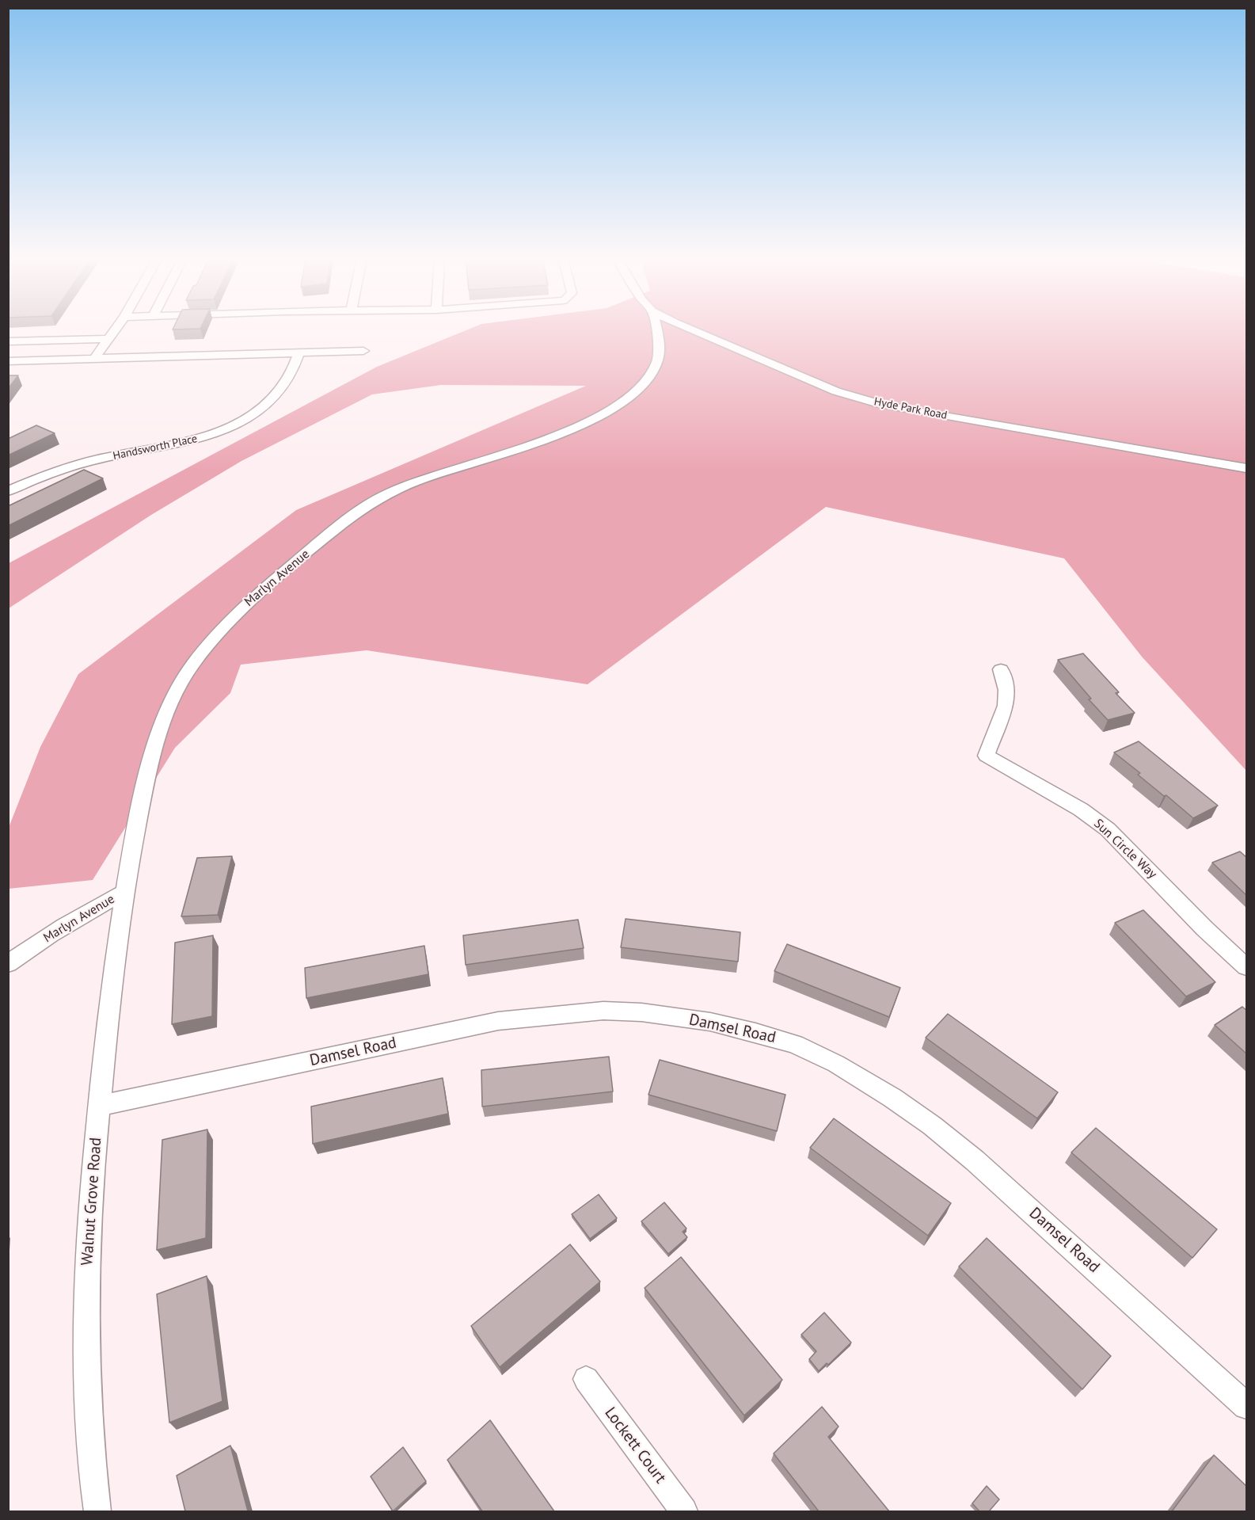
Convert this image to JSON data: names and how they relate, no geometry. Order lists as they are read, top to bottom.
{
  "streets": {
    "street": [
      "Hyde Park Road",
      "Handsworth Place",
      "Marlyn Avenue",
      "Sun Circle Way",
      "Damsel Road",
      "Walnut Grove Road",
      "Lockett Court"
    ]
  },
  "crossings": [
    ["Marlyn Avenue", "Walnut Grove Road"],
    ["Damsel Road", "Walnut Grove Road"]
  ]
}
